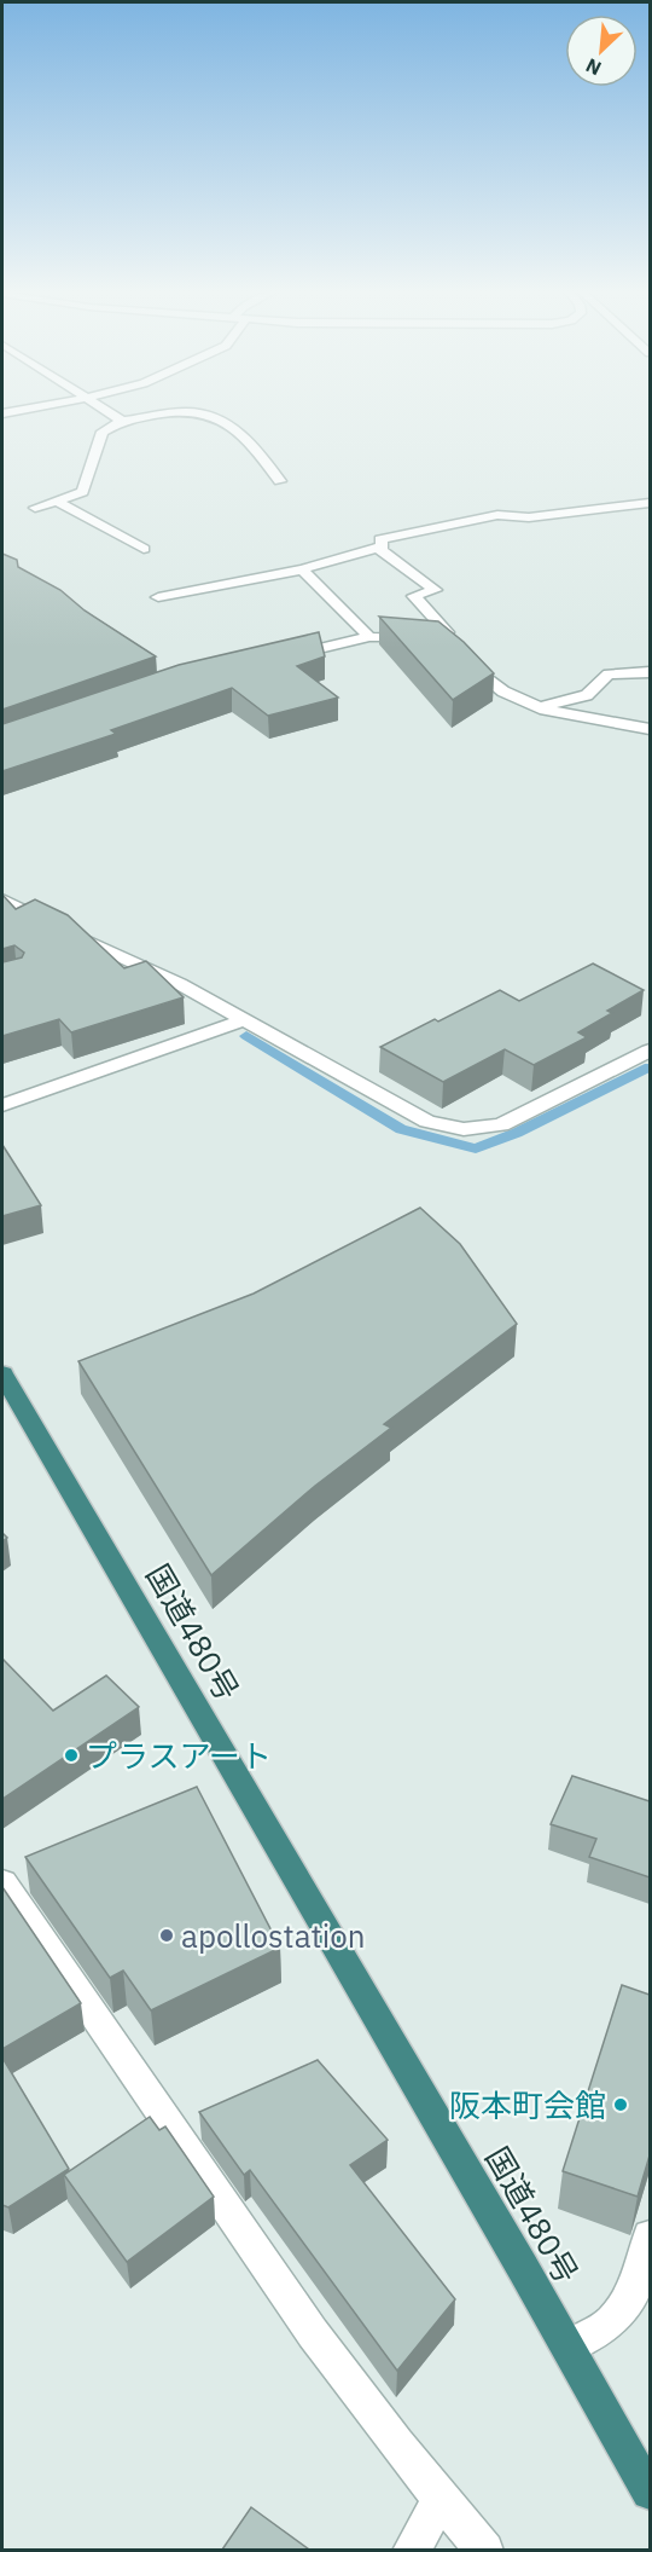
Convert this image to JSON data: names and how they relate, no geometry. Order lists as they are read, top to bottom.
{
  "streets": {
    "highway": ["国道480号"]
  },
  "places": ["プラスアート", "apollostation", "阪本町会館"],
  "north": "bottom left"
}
